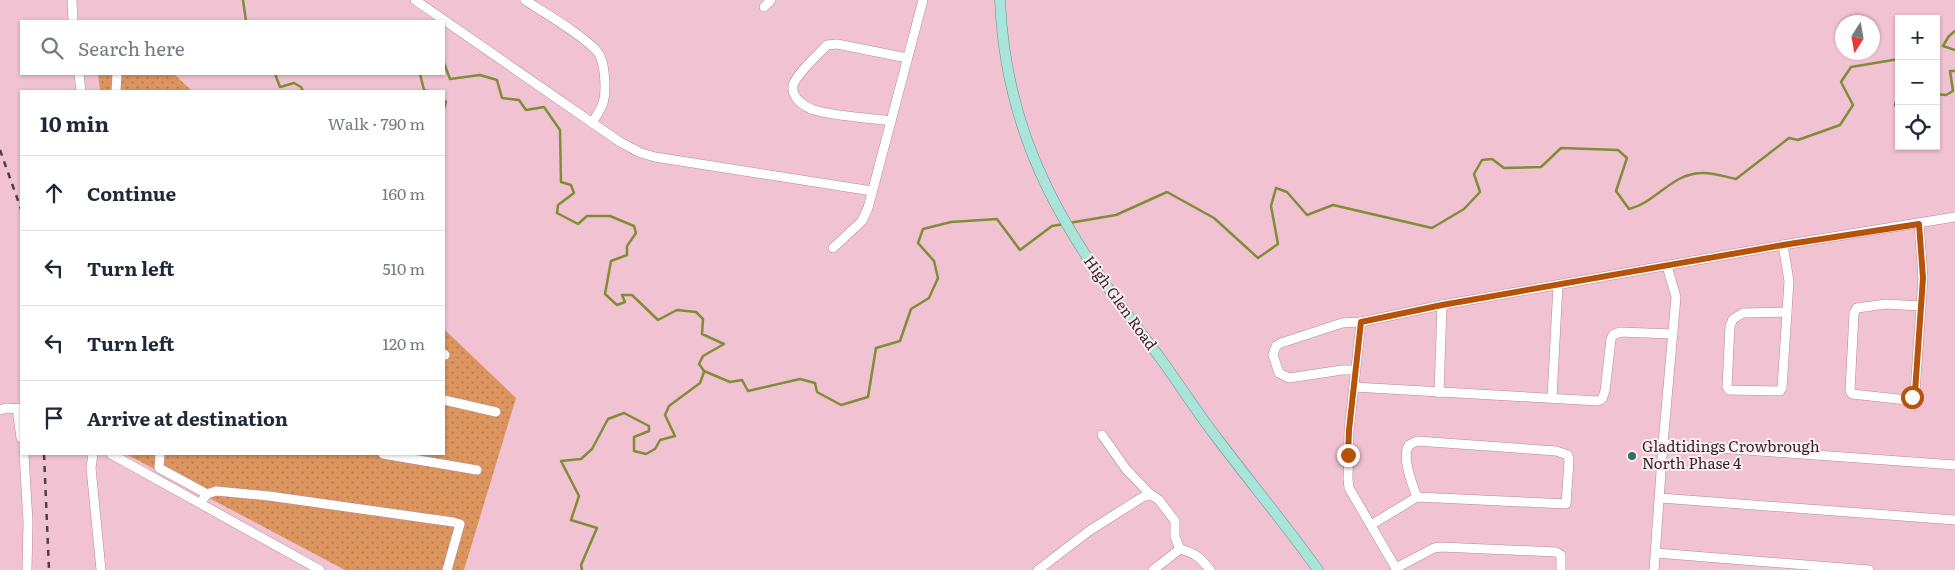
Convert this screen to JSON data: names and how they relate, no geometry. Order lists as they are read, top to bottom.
{
  "streets": {
    "main road": ["High Glen Road"]
  },
  "places": ["Gladtidings Crowbrough North Phase 4"],
  "north": "bottom",
  "page": {
    "map_buttons": ["+", "−"],
    "search": "Search here",
    "heading": ["10 min", "Walk · 790 m"],
    "list": [
      ["Continue", "160 m"],
      ["Turn left", "510 m"],
      ["Turn left", "120 m"],
      "Arrive at destination"
    ]
  }
}
